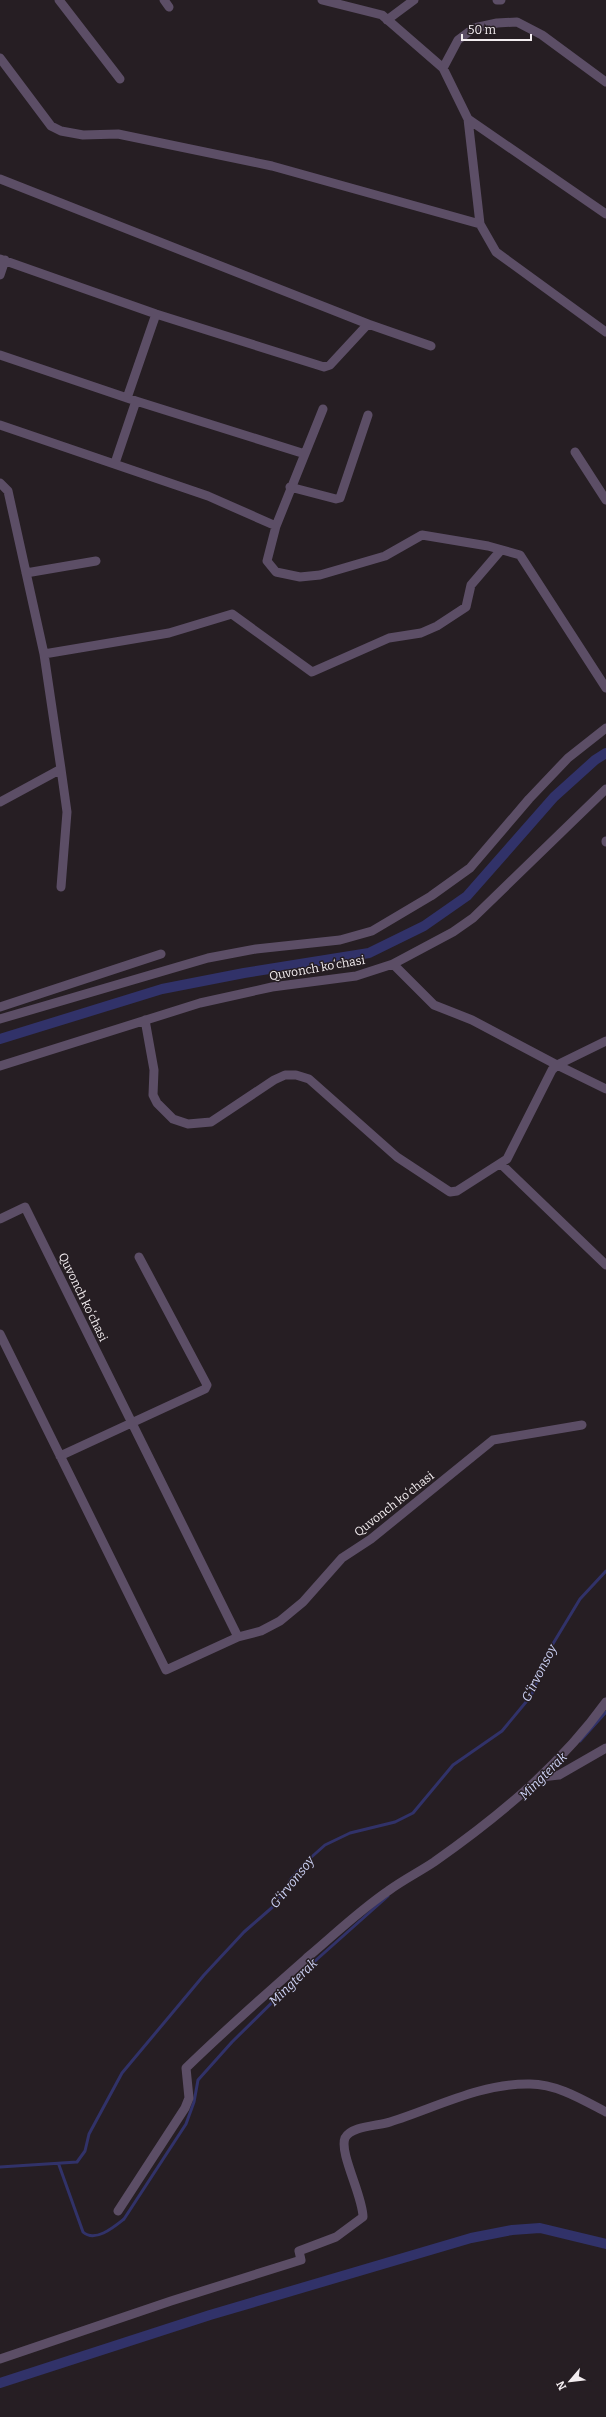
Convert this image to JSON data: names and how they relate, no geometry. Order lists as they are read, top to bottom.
{
  "streets": {
    "street": ["Quvonch koʻchasi"]
  },
  "water": ["G‘irvonsoy", "Mingterak"],
  "scale_bar": "50 m",
  "north": "bottom left"
}
